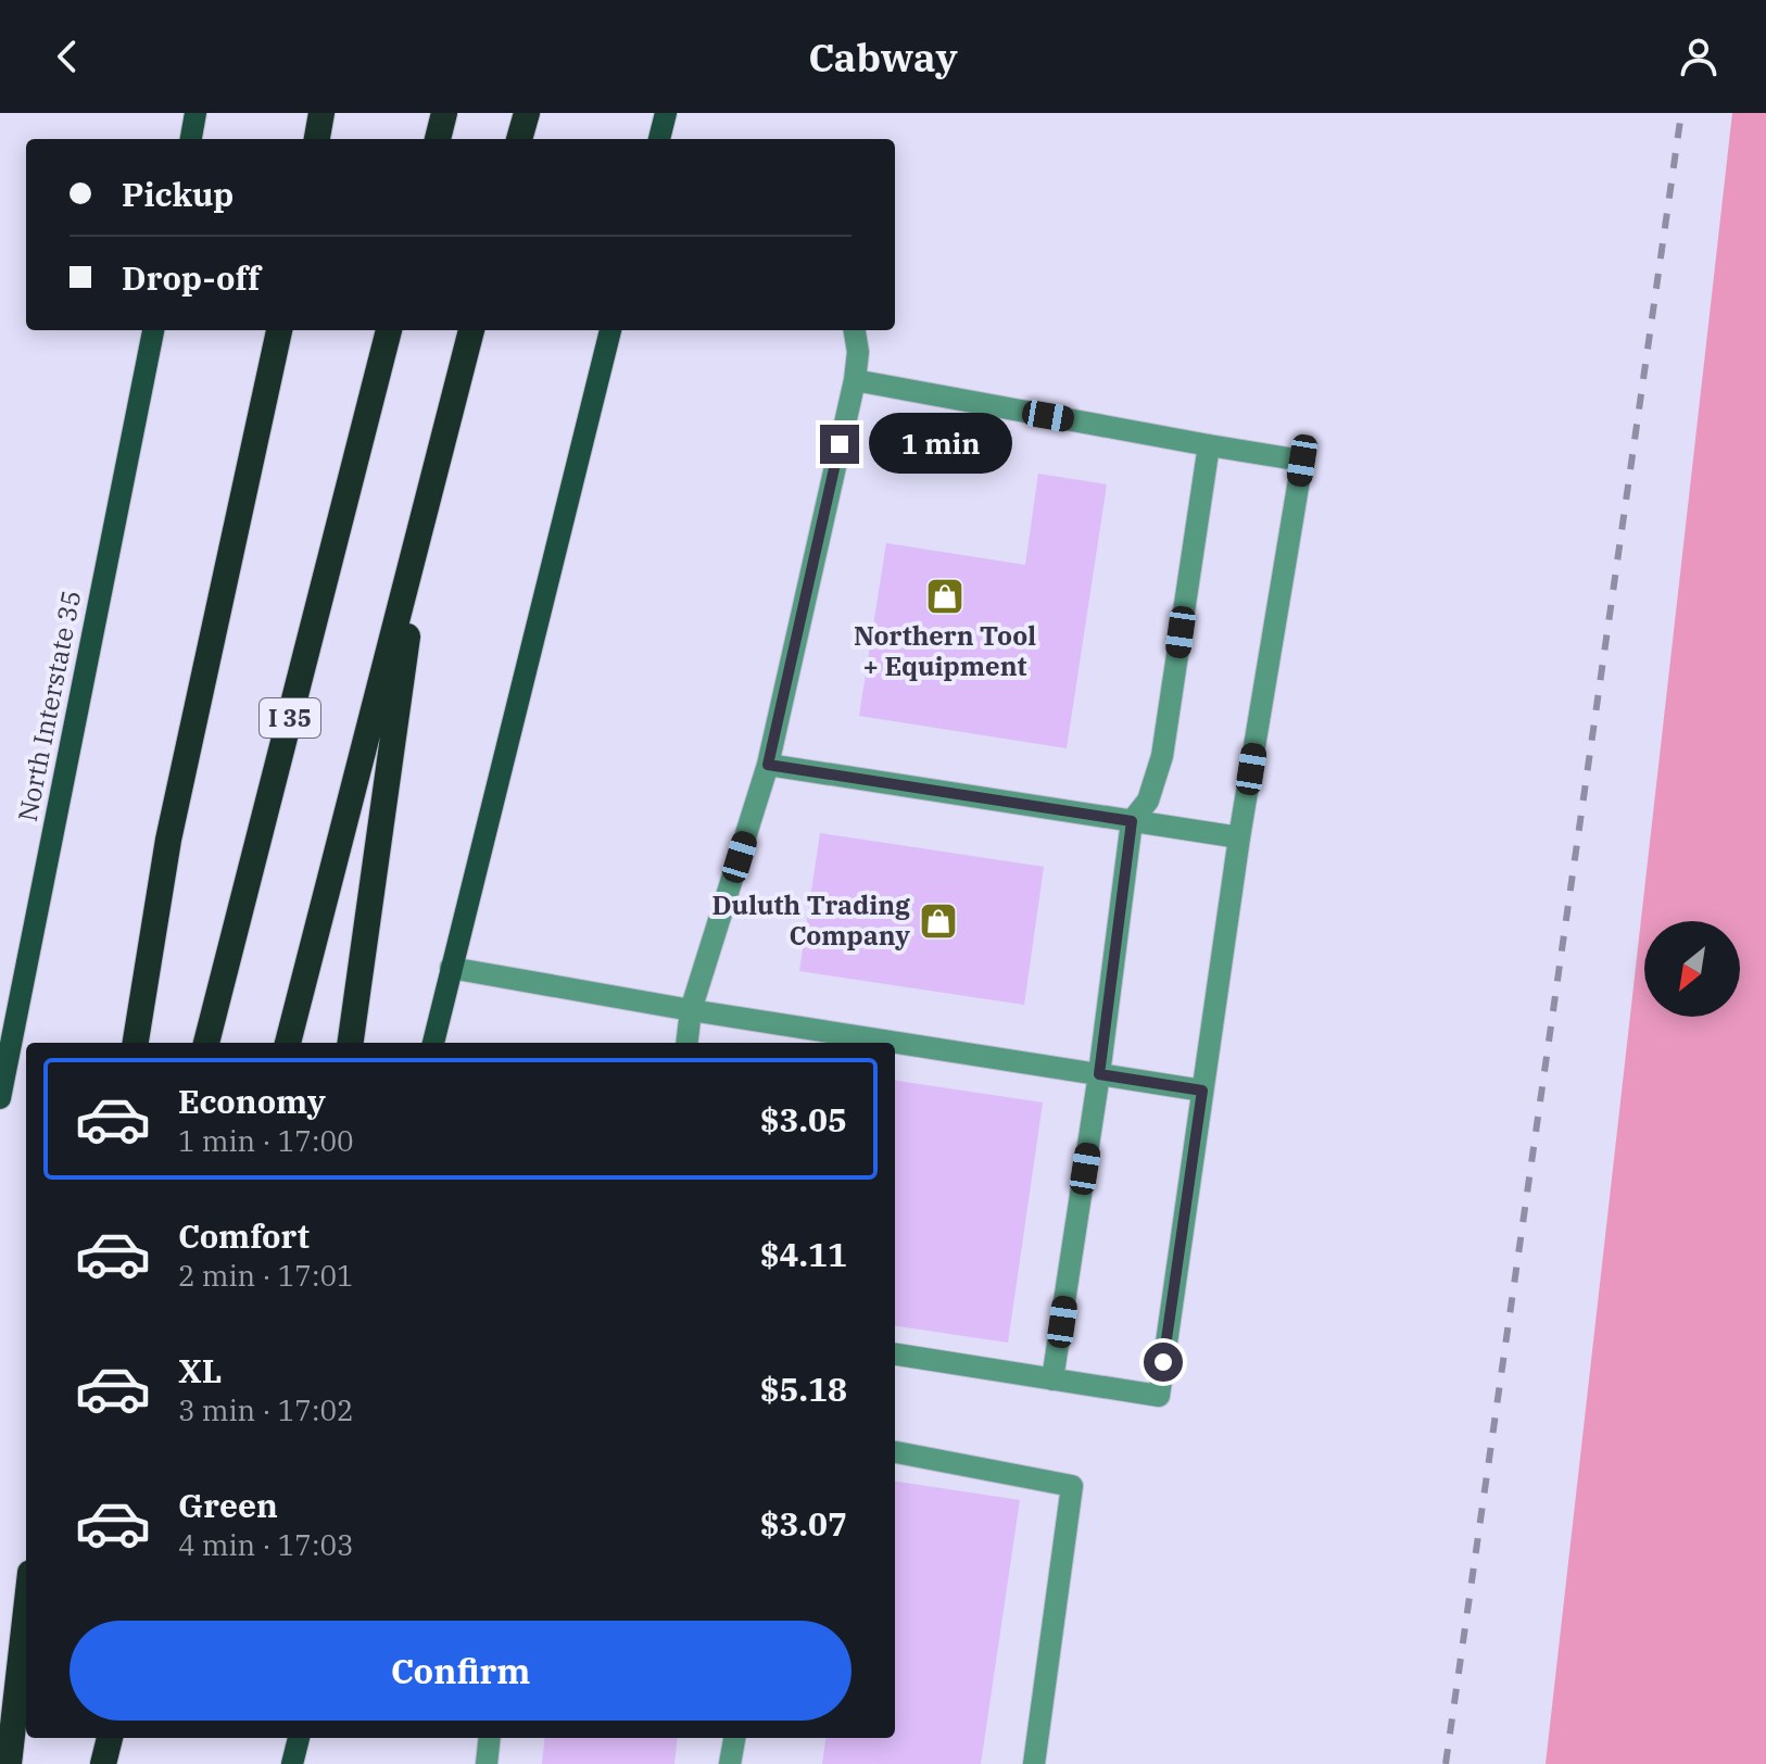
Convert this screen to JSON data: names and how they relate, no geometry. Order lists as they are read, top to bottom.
{
  "streets": {
    "highway": ["I 35"],
    "main road": ["North Interstate 35"]
  },
  "places": {
    "shop": ["Northern Tool + Equipment", "Duluth Trading Company"]
  },
  "north": "bottom left",
  "page": {
    "header": "Cabway",
    "banner": ["Pickup", "Drop-off"],
    "bubble": "1 min",
    "list": [
      {
        "name": "Economy",
        "note": "1 min · 17:00",
        "value": "$3.05"
      },
      {
        "name": "Comfort",
        "note": "2 min · 17:01",
        "value": "$4.11"
      },
      {
        "name": "XL",
        "note": "3 min · 17:02",
        "value": "$5.18"
      },
      {
        "name": "Green",
        "note": "4 min · 17:03",
        "value": "$3.07"
      }
    ],
    "buttons": "Confirm"
  }
}
